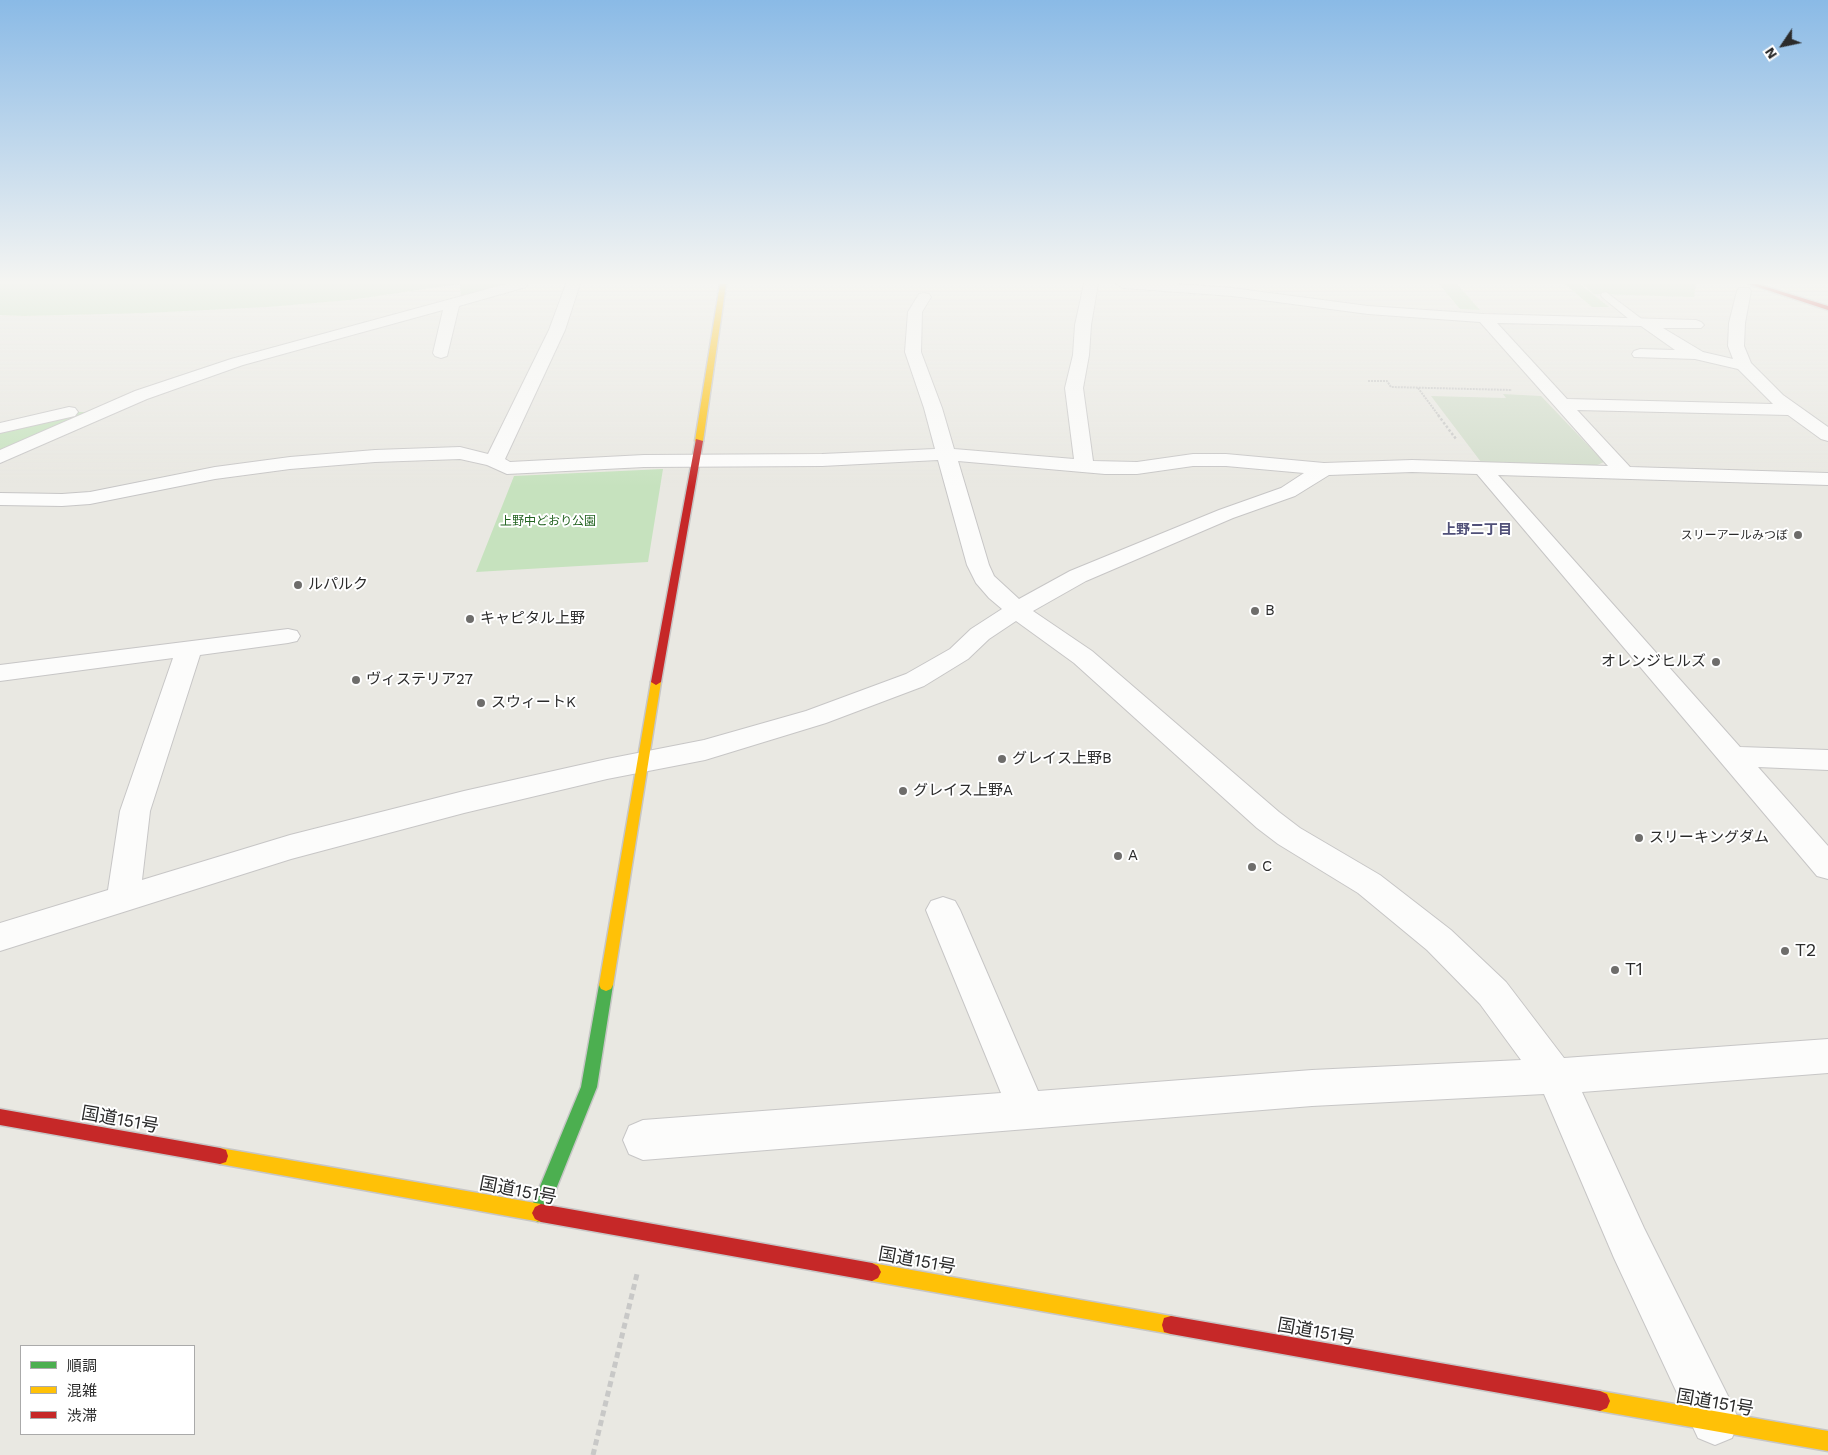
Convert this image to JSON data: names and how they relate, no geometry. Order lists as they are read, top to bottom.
{
  "streets": {
    "main road": ["国道151号"]
  },
  "districts": ["上野二丁目"],
  "parks": ["上野中どおり公園"],
  "places": [
    "スリーアールみつぼ",
    "ルパルク",
    "B",
    "キャピタル上野",
    "オレンジヒルズ",
    "ヴィステリア27",
    "スウィートK",
    "グレイス上野B",
    "グレイス上野A",
    "スリーキングダム",
    "A",
    "C",
    "T2",
    "T1"
  ],
  "legend": ["順調", "混雑", "渋滞"],
  "north": "bottom left"
}
